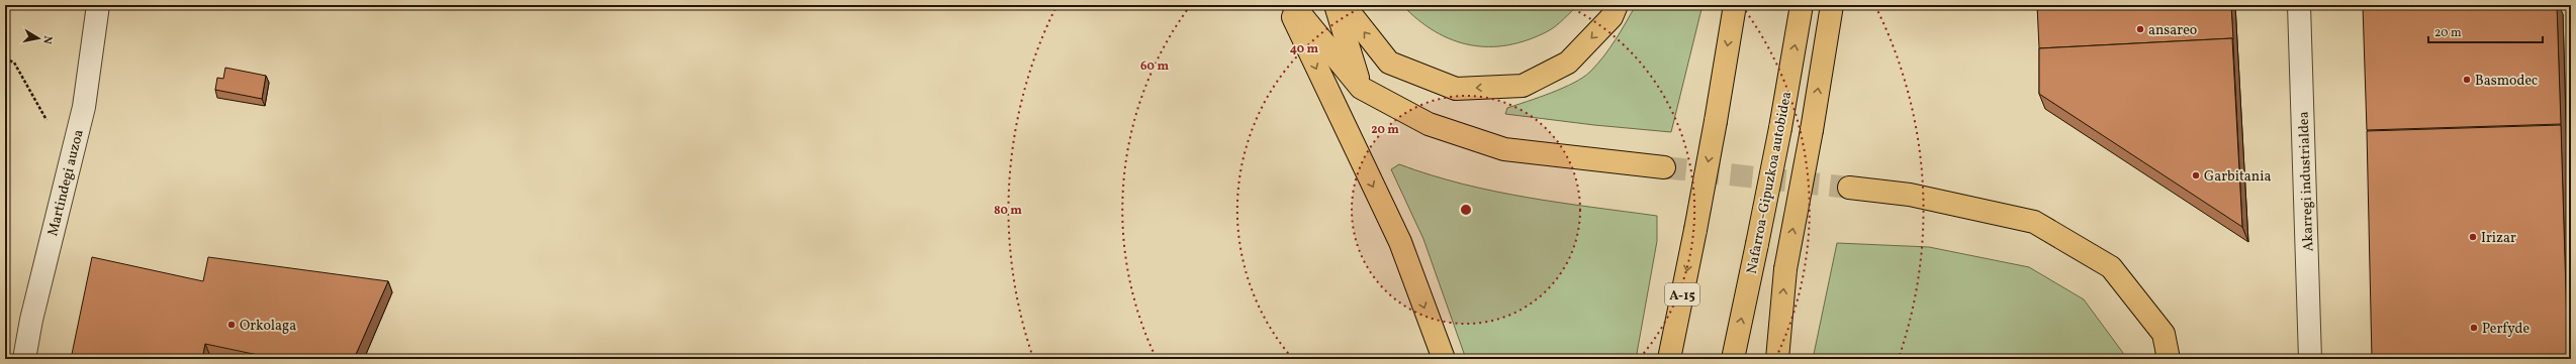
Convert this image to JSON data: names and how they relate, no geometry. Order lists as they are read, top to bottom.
{
  "streets": {
    "highway": ["Nafarroa-Gipuzkoa autobidea", "A-15"],
    "street": ["Akarregi industrialdea", "Martindegi auzoa"]
  },
  "places": [
    "ansareo",
    "Basmodec",
    "Garbitania",
    "Irizar",
    "Orkolaga",
    "Perfyde"
  ],
  "scale_bar": "20 m",
  "north": "right",
  "rings": [
    "40 m",
    "60 m",
    "20 m",
    "80 m"
  ]
}
